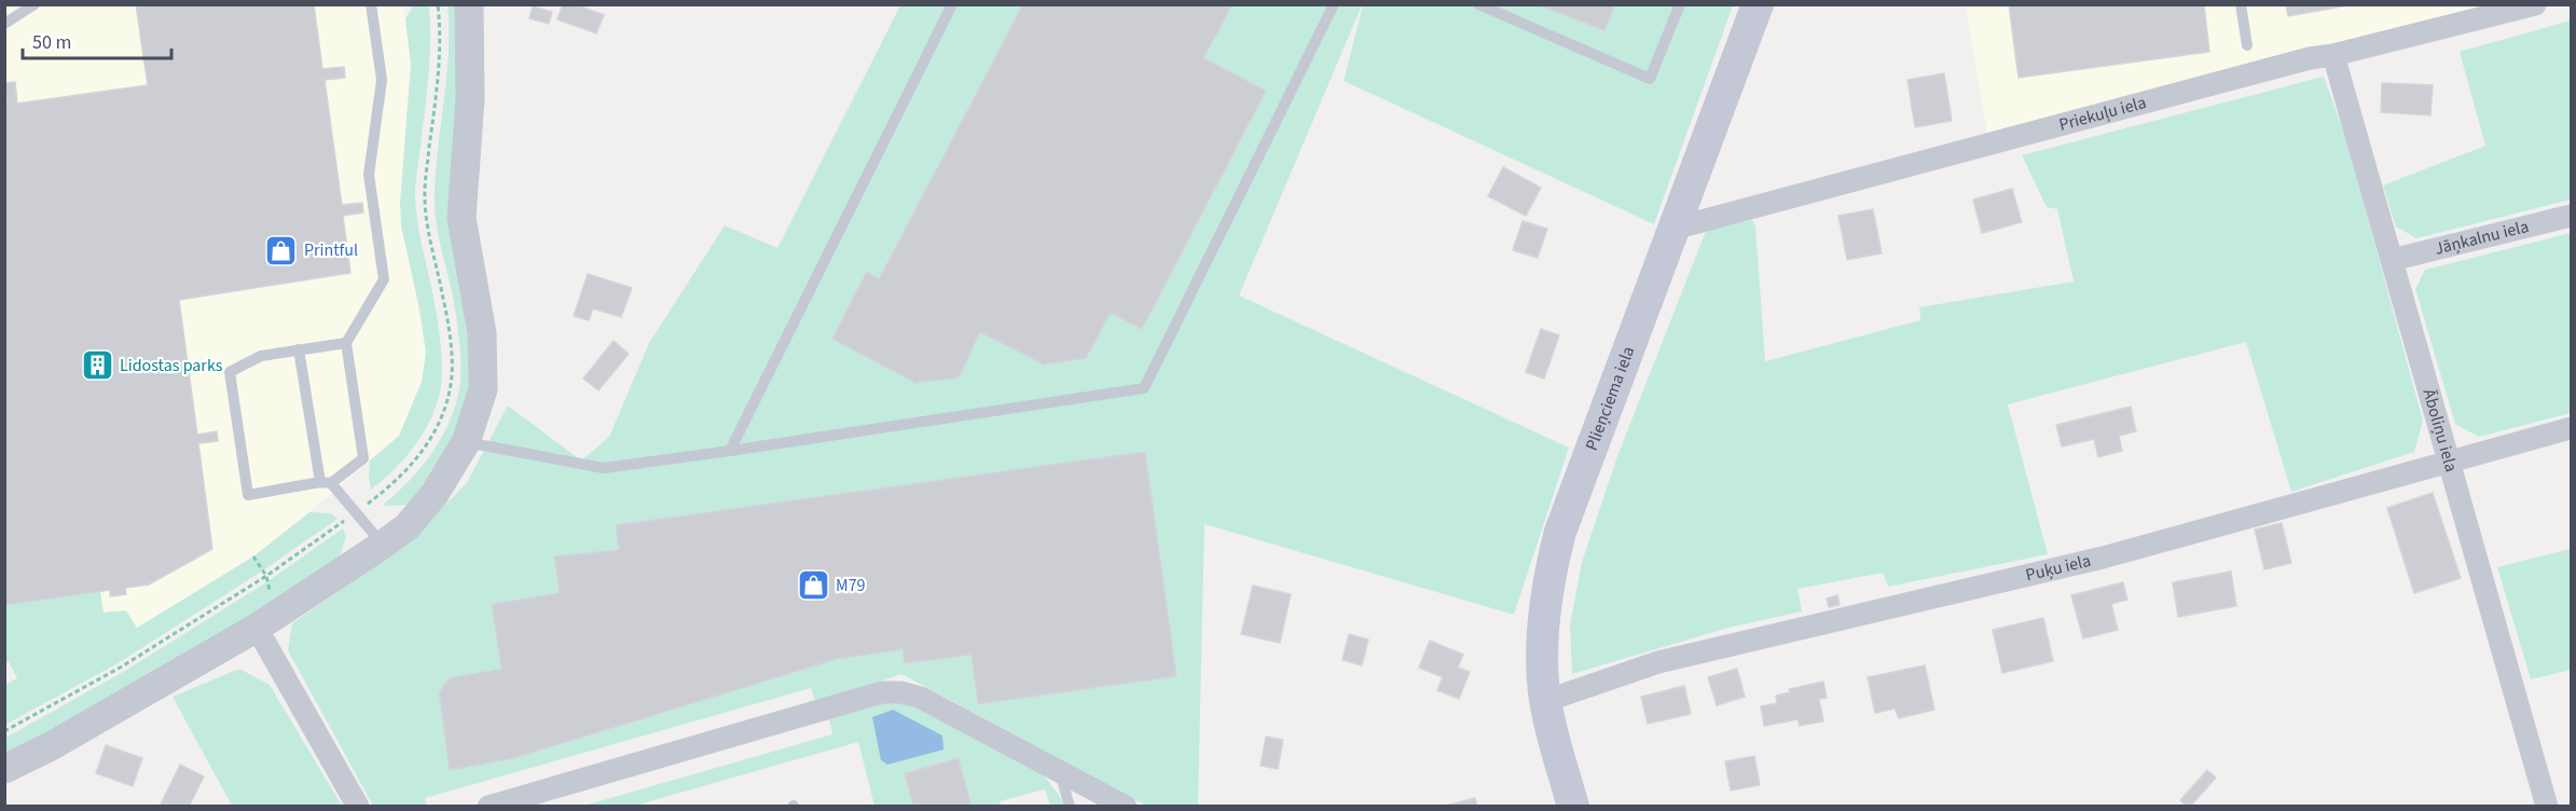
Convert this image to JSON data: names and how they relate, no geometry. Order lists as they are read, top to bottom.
{
  "streets": {
    "main road": ["Plieņciema iela"],
    "street": [
      "Priekuļu iela",
      "Jāņkalnu iela",
      "Āboliņu iela",
      "Puķu iela"
    ]
  },
  "crossings": [
    ["Priekuļu iela", "Plieņciema iela"],
    ["Priekuļu iela", "Āboliņu iela"],
    ["Jāņkalnu iela", "Āboliņu iela"],
    ["Plieņciema iela", "Puķu iela"],
    ["Āboliņu iela", "Puķu iela"]
  ],
  "places": {
    "shop": ["Printful", "M79"],
    "building": ["Lidostas parks"]
  },
  "scale_bar": "50 m"
}
